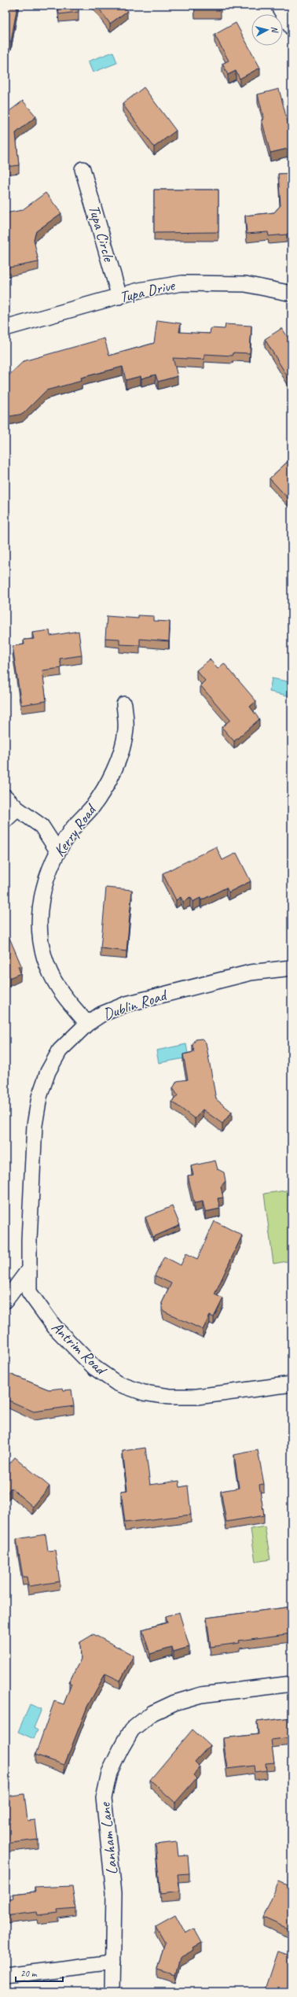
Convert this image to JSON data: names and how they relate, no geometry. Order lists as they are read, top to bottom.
{
  "streets": {
    "street": [
      "Tupa Circle",
      "Tupa Drive",
      "Kerry Road",
      "Dublin Road",
      "Antrim Road",
      "Lanham Lane"
    ]
  },
  "crossings": [
    ["Tupa Circle", "Tupa Drive"],
    ["Kerry Road", "Dublin Road"],
    ["Dublin Road", "Antrim Road"]
  ],
  "scale_bar": "20 m",
  "north": "right"
}
